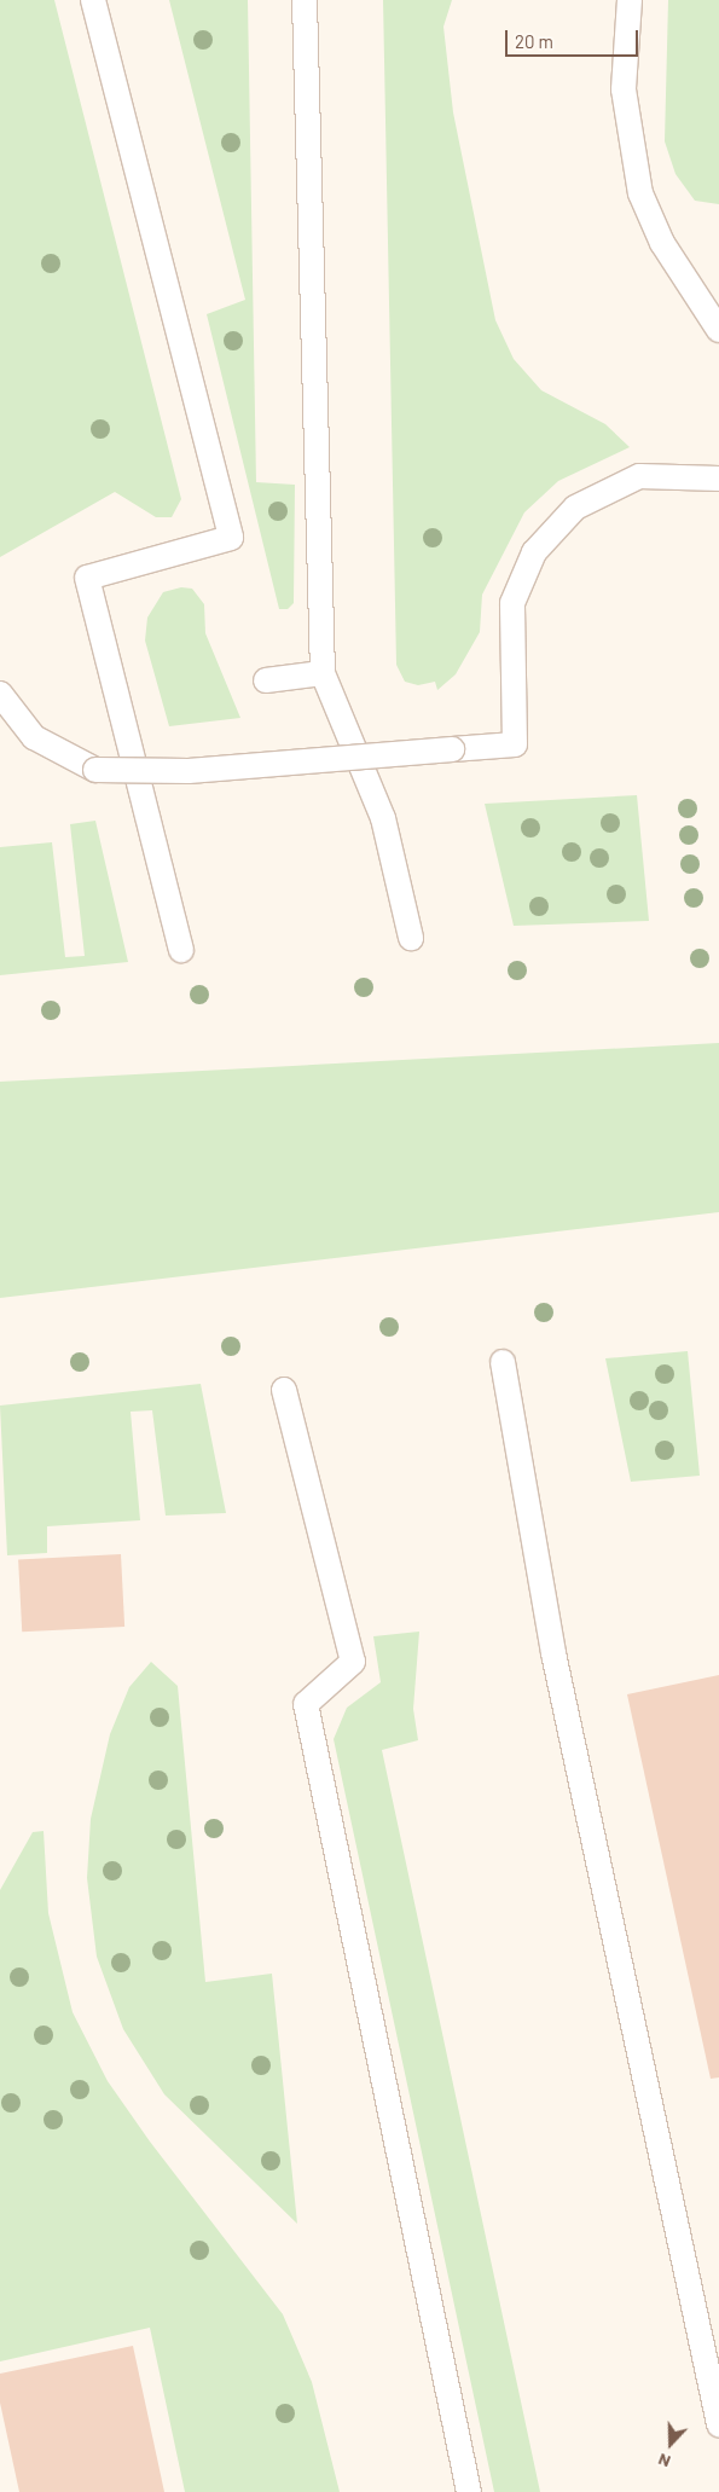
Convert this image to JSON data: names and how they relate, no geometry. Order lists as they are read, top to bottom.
{
  "scale_bar": "20 m",
  "north": "bottom"
}
